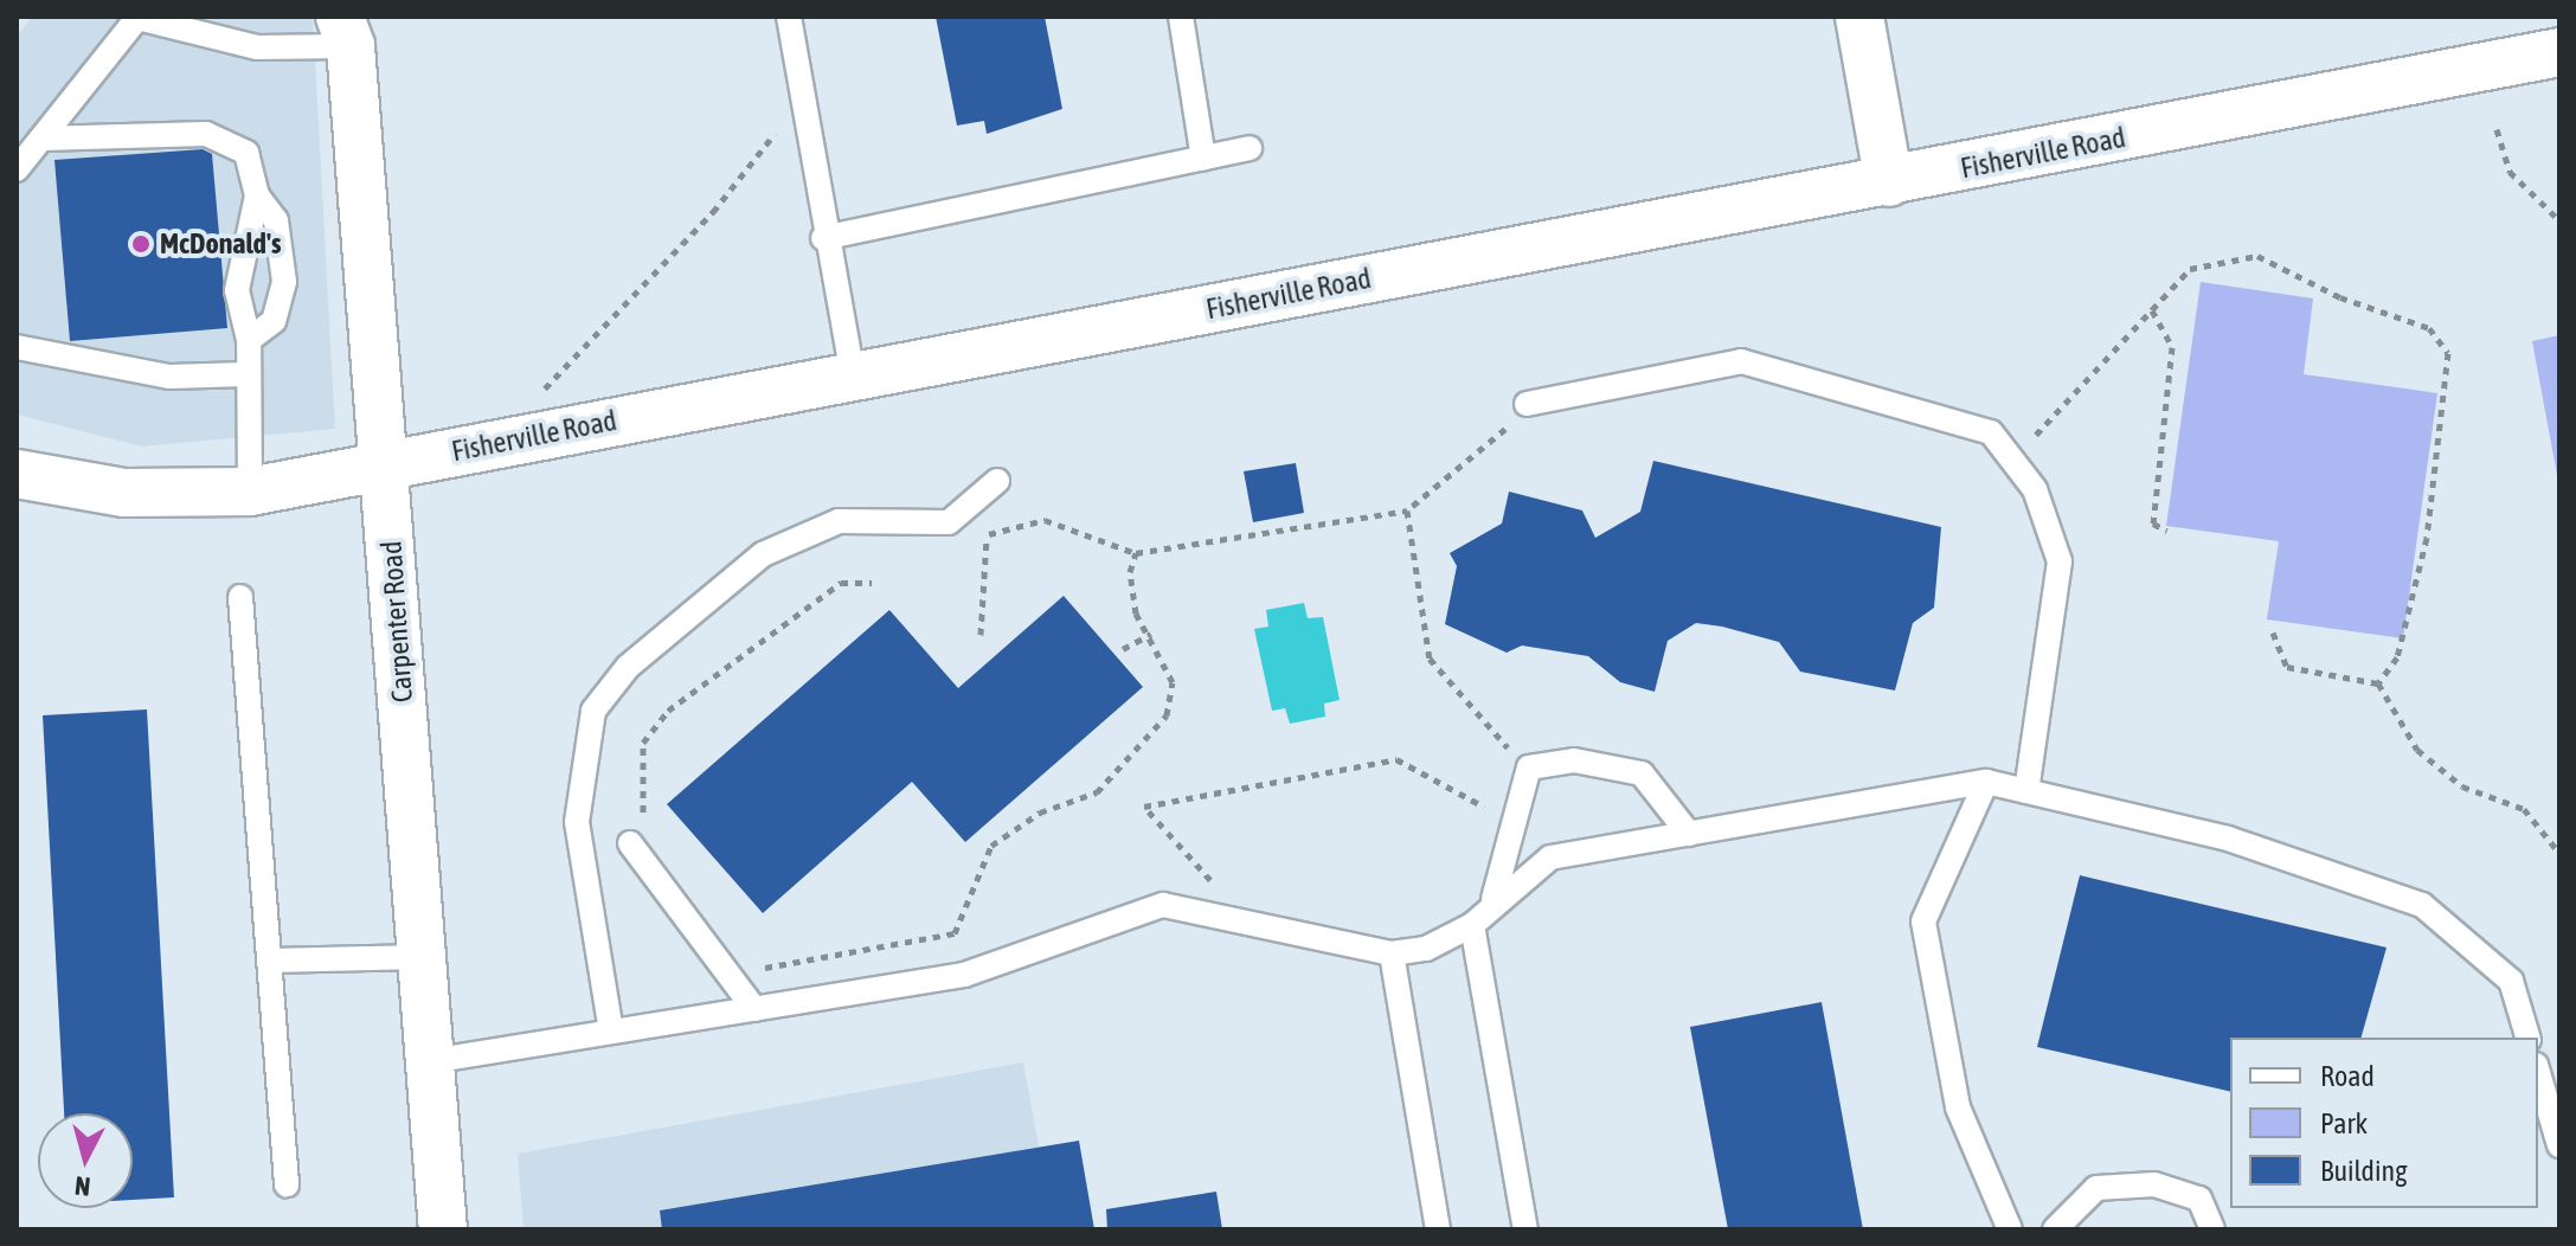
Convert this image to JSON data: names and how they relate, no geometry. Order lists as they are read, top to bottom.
{
  "streets": {
    "street": ["Fisherville Road", "Carpenter Road"]
  },
  "crossings": [
    ["Fisherville Road", "Carpenter Road"]
  ],
  "places": ["McDonald's"],
  "legend": ["Road", "Park", "Building"],
  "north": "bottom"
}
